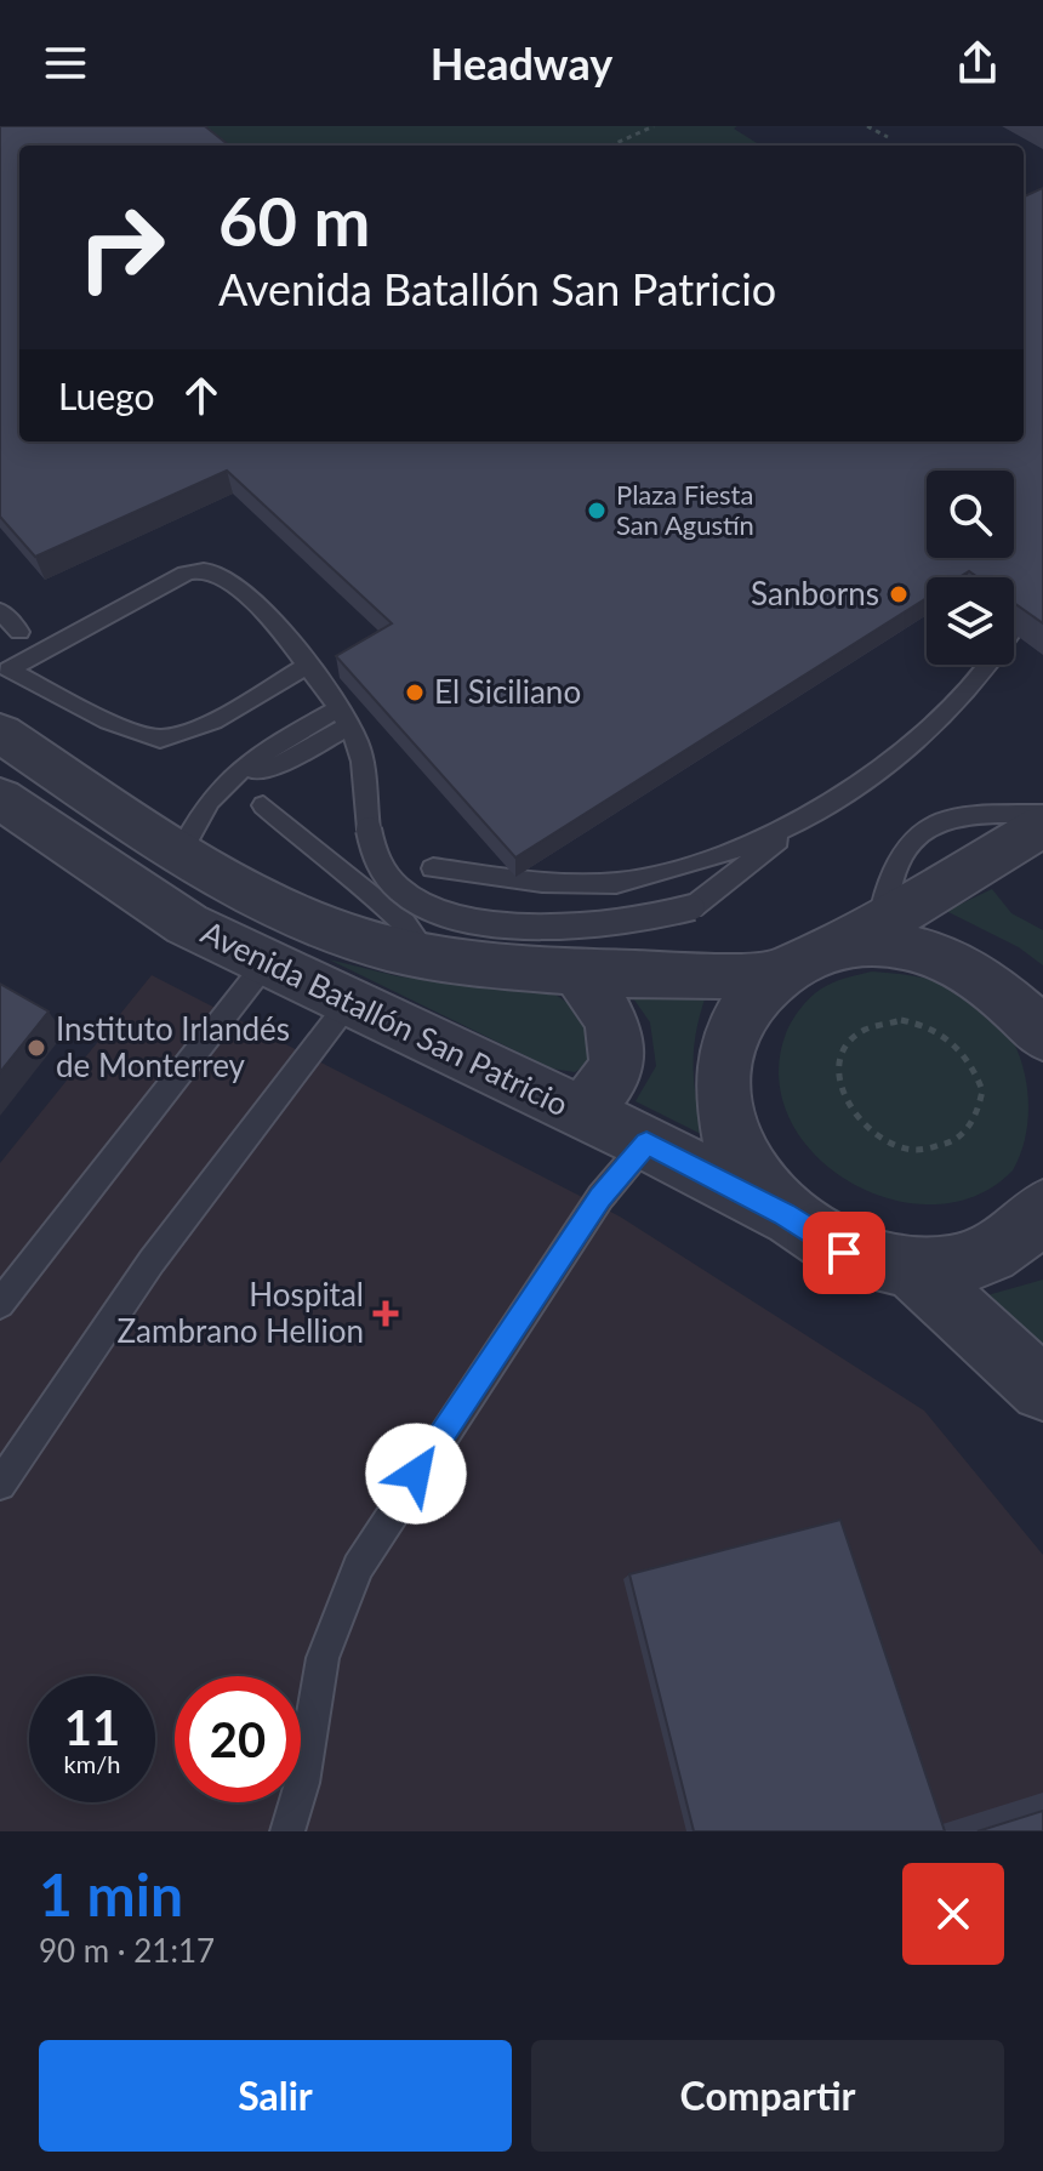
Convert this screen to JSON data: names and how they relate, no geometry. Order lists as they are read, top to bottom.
{
  "streets": {
    "street": ["Avenida Batallón San Patricio"]
  },
  "places": {
    "other": [
      "Plaza Fiesta San Agustín",
      "Sanborns",
      "El Siciliano",
      "Instituto Irlandés de Monterrey"
    ],
    "health": ["Hospital Zambrano Hellion"]
  },
  "page": {
    "header": "Headway",
    "turn": ["60 m", "Avenida Batallón San Patricio"],
    "then": "Luego",
    "speed": "11 km/h",
    "limit": "20",
    "heading": ["1 min", "90 m · 21:17"],
    "buttons": ["Salir", "Compartir"]
  }
}
